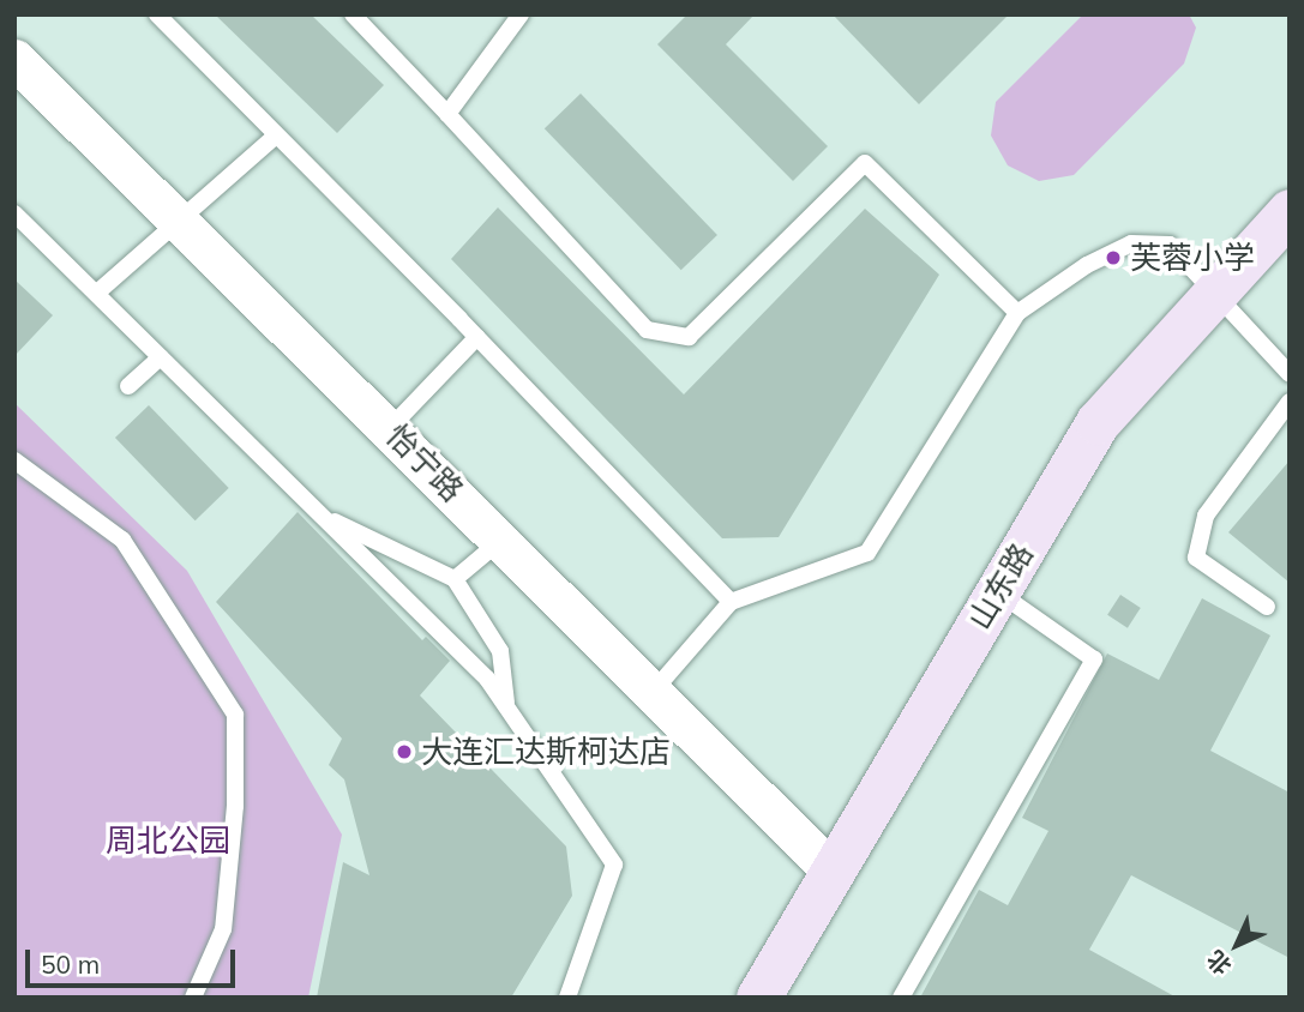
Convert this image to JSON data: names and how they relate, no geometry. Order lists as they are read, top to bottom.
{
  "streets": {
    "main road": ["山东路"],
    "street": ["怡宁路"]
  },
  "crossings": [
    ["怡宁路", "山东路"]
  ],
  "parks": ["周北公园"],
  "places": ["芙蓉小学", "大连汇达斯柯达店"],
  "scale_bar": "50 m",
  "north": "bottom left"
}
